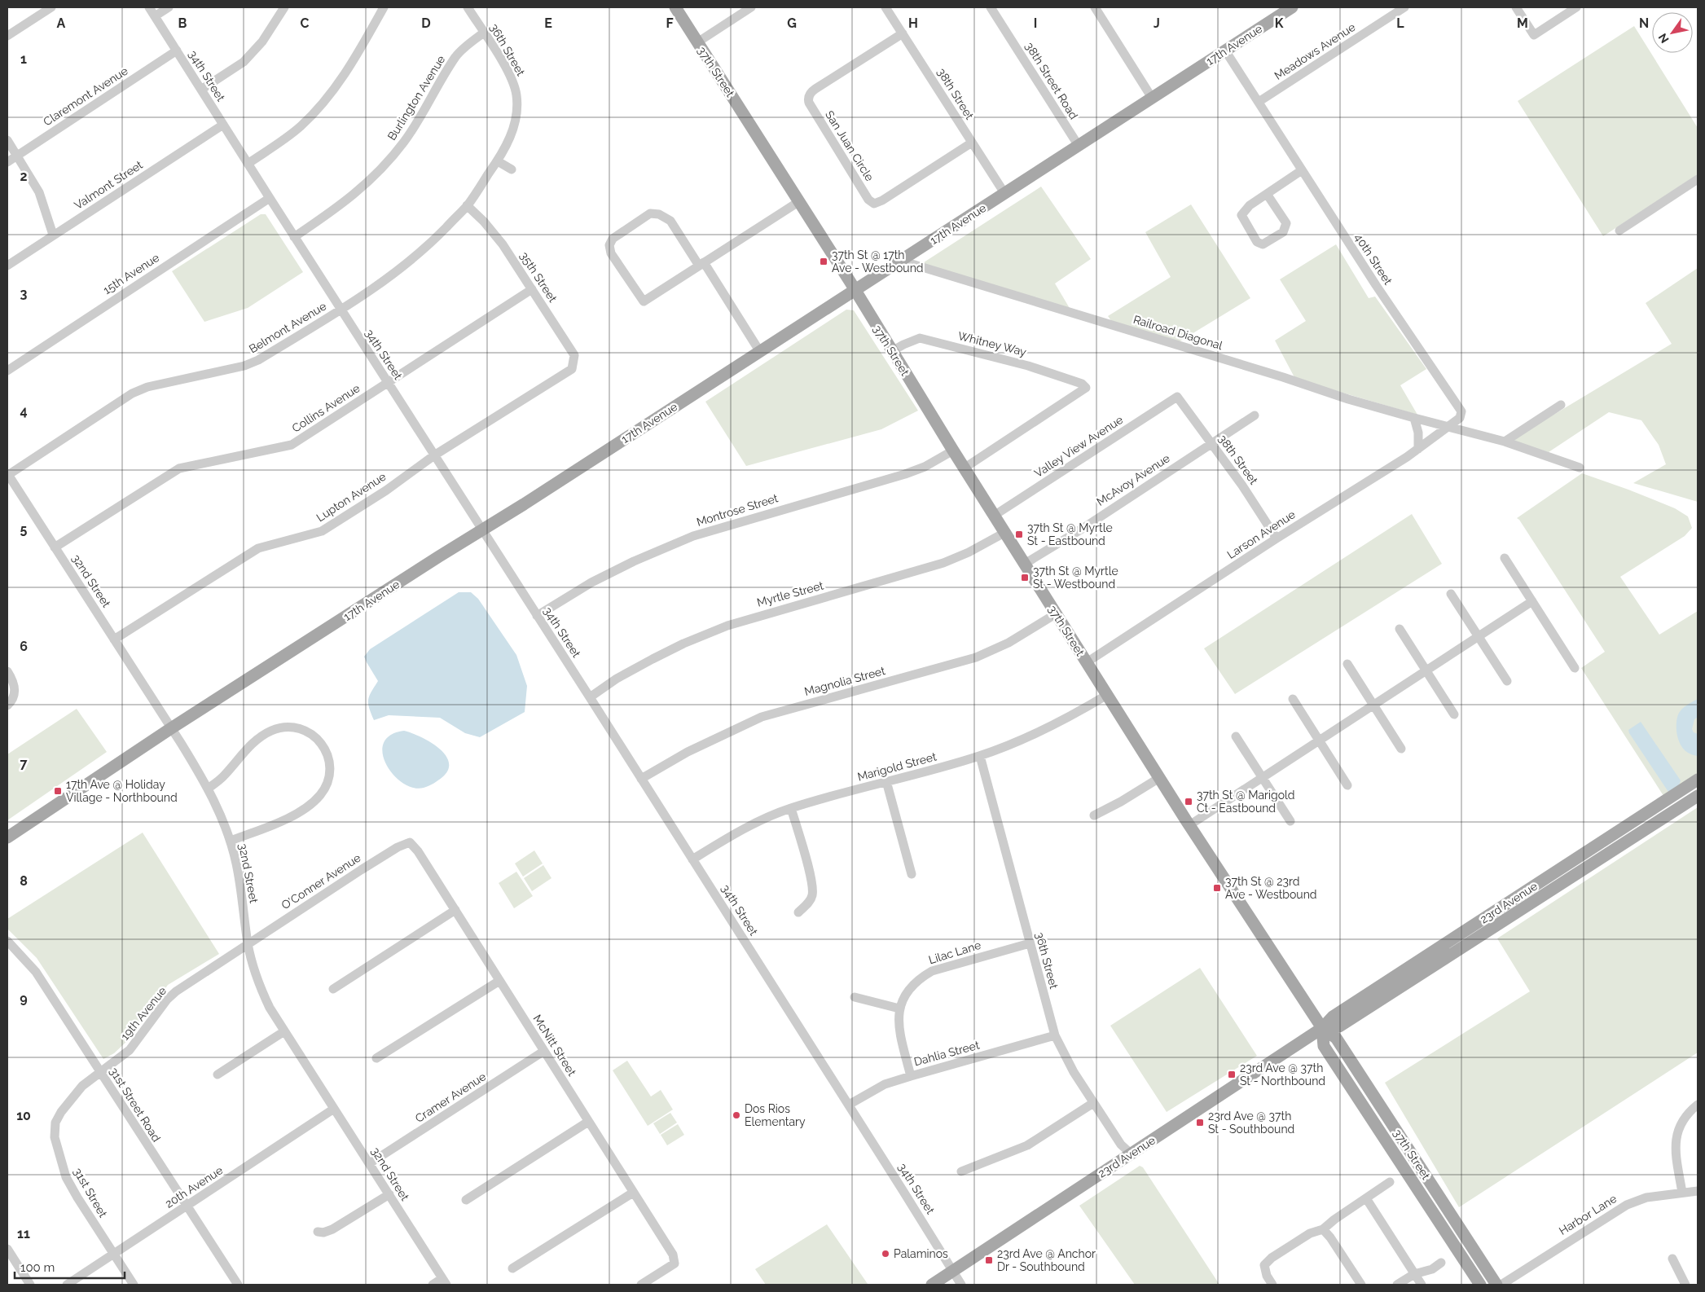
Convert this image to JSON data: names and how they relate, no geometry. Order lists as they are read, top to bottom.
{
  "streets": {
    "main road": ["17th Avenue", "37th Street", "23rd Avenue"],
    "street": [
      "36th Street",
      "Meadows Avenue",
      "34th Street",
      "38th Street Road",
      "38th Street",
      "Claremont Avenue",
      "Burlington Avenue",
      "San Juan Circle",
      "Valmont Street",
      "40th Street",
      "15th Avenue",
      "35th Street",
      "Belmont Avenue",
      "Railroad Diagonal",
      "Whitney Way",
      "Collins Avenue",
      "Valley View Avenue",
      "McAvoy Avenue",
      "Lupton Avenue",
      "Montrose Street",
      "Larson Avenue",
      "32nd Street",
      "Myrtle Street",
      "Magnolia Street",
      "Marigold Street",
      "O'Conner Avenue",
      "Lilac Lane",
      "19th Avenue",
      "McNitt Street",
      "Dahlia Street",
      "Cramer Avenue",
      "31st Street Road",
      "20th Avenue",
      "31st Street",
      "Harbor Lane"
    ]
  },
  "crossings": [
    ["17th Avenue", "37th Street"],
    ["17th Avenue", "34th Street"],
    ["17th Avenue", "38th Street Road"],
    ["17th Avenue", "38th Street"],
    ["17th Avenue", "40th Street"],
    ["17th Avenue", "Railroad Diagonal"],
    ["17th Avenue", "32nd Street"],
    ["36th Street", "Burlington Avenue"],
    ["36th Street", "Belmont Avenue"],
    ["36th Street", "Marigold Street"],
    ["36th Street", "23rd Avenue"],
    ["36th Street", "Lilac Lane"],
    ["36th Street", "Dahlia Street"],
    ["Meadows Avenue", "40th Street"],
    ["37th Street", "Whitney Way"],
    ["37th Street", "Valley View Avenue"],
    ["37th Street", "McAvoy Avenue"],
    ["37th Street", "Montrose Street"],
    ["37th Street", "Larson Avenue"],
    ["37th Street", "Myrtle Street"],
    ["37th Street", "Magnolia Street"],
    ["37th Street", "Marigold Street"],
    ["37th Street", "23rd Avenue"],
    ["34th Street", "Claremont Avenue"],
    ["34th Street", "Burlington Avenue"],
    ["34th Street", "Valmont Street"],
    ["34th Street", "15th Avenue"],
    ["34th Street", "Belmont Avenue"],
    ["34th Street", "Collins Avenue"],
    ["34th Street", "Lupton Avenue"],
    ["34th Street", "Montrose Street"],
    ["34th Street", "Myrtle Street"],
    ["34th Street", "Magnolia Street"],
    ["34th Street", "Marigold Street"],
    ["34th Street", "23rd Avenue"],
    ["34th Street", "Dahlia Street"],
    ["38th Street", "San Juan Circle"],
    ["38th Street", "Valley View Avenue"],
    ["38th Street", "McAvoy Avenue"],
    ["38th Street", "Larson Avenue"],
    ["40th Street", "Railroad Diagonal"],
    ["40th Street", "Larson Avenue"],
    ["35th Street", "Belmont Avenue"],
    ["35th Street", "Collins Avenue"],
    ["35th Street", "Lupton Avenue"],
    ["Belmont Avenue", "32nd Street"],
    ["Railroad Diagonal", "Larson Avenue"],
    ["Collins Avenue", "32nd Street"],
    ["Lupton Avenue", "32nd Street"],
    ["32nd Street", "O'Conner Avenue"],
    ["32nd Street", "19th Avenue"],
    ["32nd Street", "Cramer Avenue"],
    ["32nd Street", "20th Avenue"],
    ["O'Conner Avenue", "19th Avenue"],
    ["O'Conner Avenue", "McNitt Street"],
    ["Lilac Lane", "Dahlia Street"],
    ["19th Avenue", "31st Street Road"],
    ["19th Avenue", "31st Street"],
    ["McNitt Street", "Cramer Avenue"],
    ["31st Street Road", "20th Avenue"],
    ["31st Street Road", "31st Street"],
    ["20th Avenue", "31st Street"]
  ],
  "places": {
    "transit": [
      "37th St @ 17th Ave - Westbound",
      "37th St @ Myrtle St - Eastbound",
      "37th St @ Myrtle St - Westbound",
      "17th Ave @ Holiday Village - Northbound",
      "37th St @ Marigold Ct - Eastbound",
      "37th St @ 23rd Ave - Westbound",
      "23rd Ave @ 37th St - Northbound",
      "23rd Ave @ 37th St - Southbound",
      "23rd Ave @ Anchor Dr - Southbound"
    ],
    "other": ["Dos Rios Elementary", "Palaminos"]
  },
  "scale_bar": "100 m",
  "north": "bottom left",
  "grid": {
    "columns": [
      "A",
      "B",
      "C",
      "D",
      "E",
      "F",
      "G",
      "H",
      "I",
      "J",
      "K",
      "L",
      "M",
      "N"
    ],
    "rows": [
      "1",
      "2",
      "3",
      "4",
      "5",
      "6",
      "7",
      "8",
      "9",
      "10",
      "11"
    ]
  }
}
